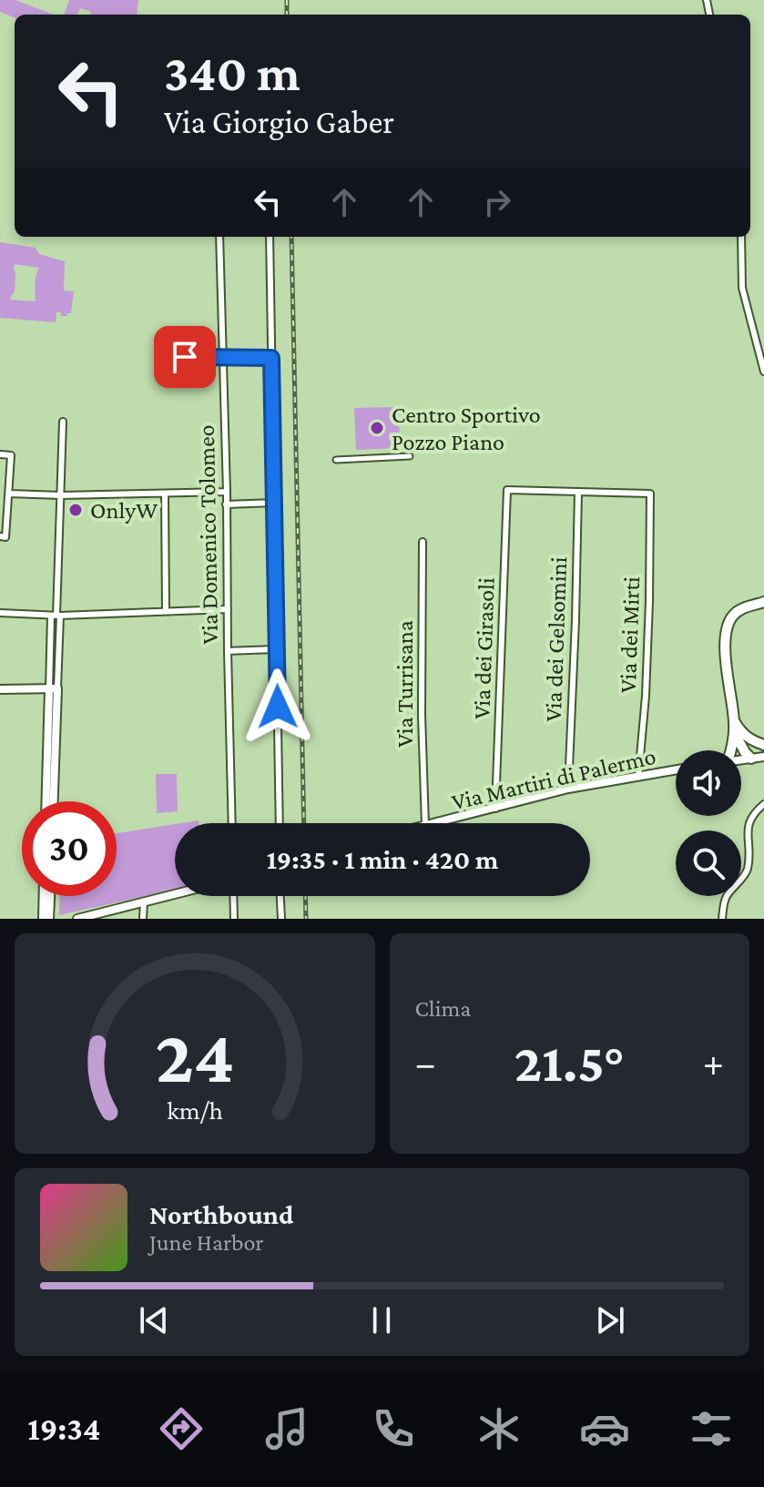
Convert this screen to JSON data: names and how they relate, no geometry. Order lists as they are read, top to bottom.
{
  "streets": {
    "street": [
      "Via Domenico Tolomeo",
      "Via dei Mirti",
      "Via dei Gelsomini",
      "Via dei Girasoli",
      "Via Turrisana",
      "Via Martiri di Palermo"
    ]
  },
  "crossings": [
    ["Via dei Mirti", "Via dei Gelsomini"],
    ["Via dei Mirti", "Via dei Girasoli"],
    ["Via dei Mirti", "Via Martiri di Palermo"],
    ["Via dei Gelsomini", "Via dei Girasoli"],
    ["Via dei Gelsomini", "Via Martiri di Palermo"],
    ["Via dei Girasoli", "Via Martiri di Palermo"]
  ],
  "places": ["Centro Sportivo Pozzo Piano", "OnlyW"],
  "page": {
    "turn": ["340 m", "Via Giorgio Gaber"],
    "limit": "30",
    "trip": "19:35 · 1 min · 420 m",
    "tile": "Clima",
    "heat": ["−", "21.5°", "+"],
    "song": ["Northbound", "June Harbor"],
    "tabs": "19:34",
    "gauge": ["24", "km/h"]
  }
}
